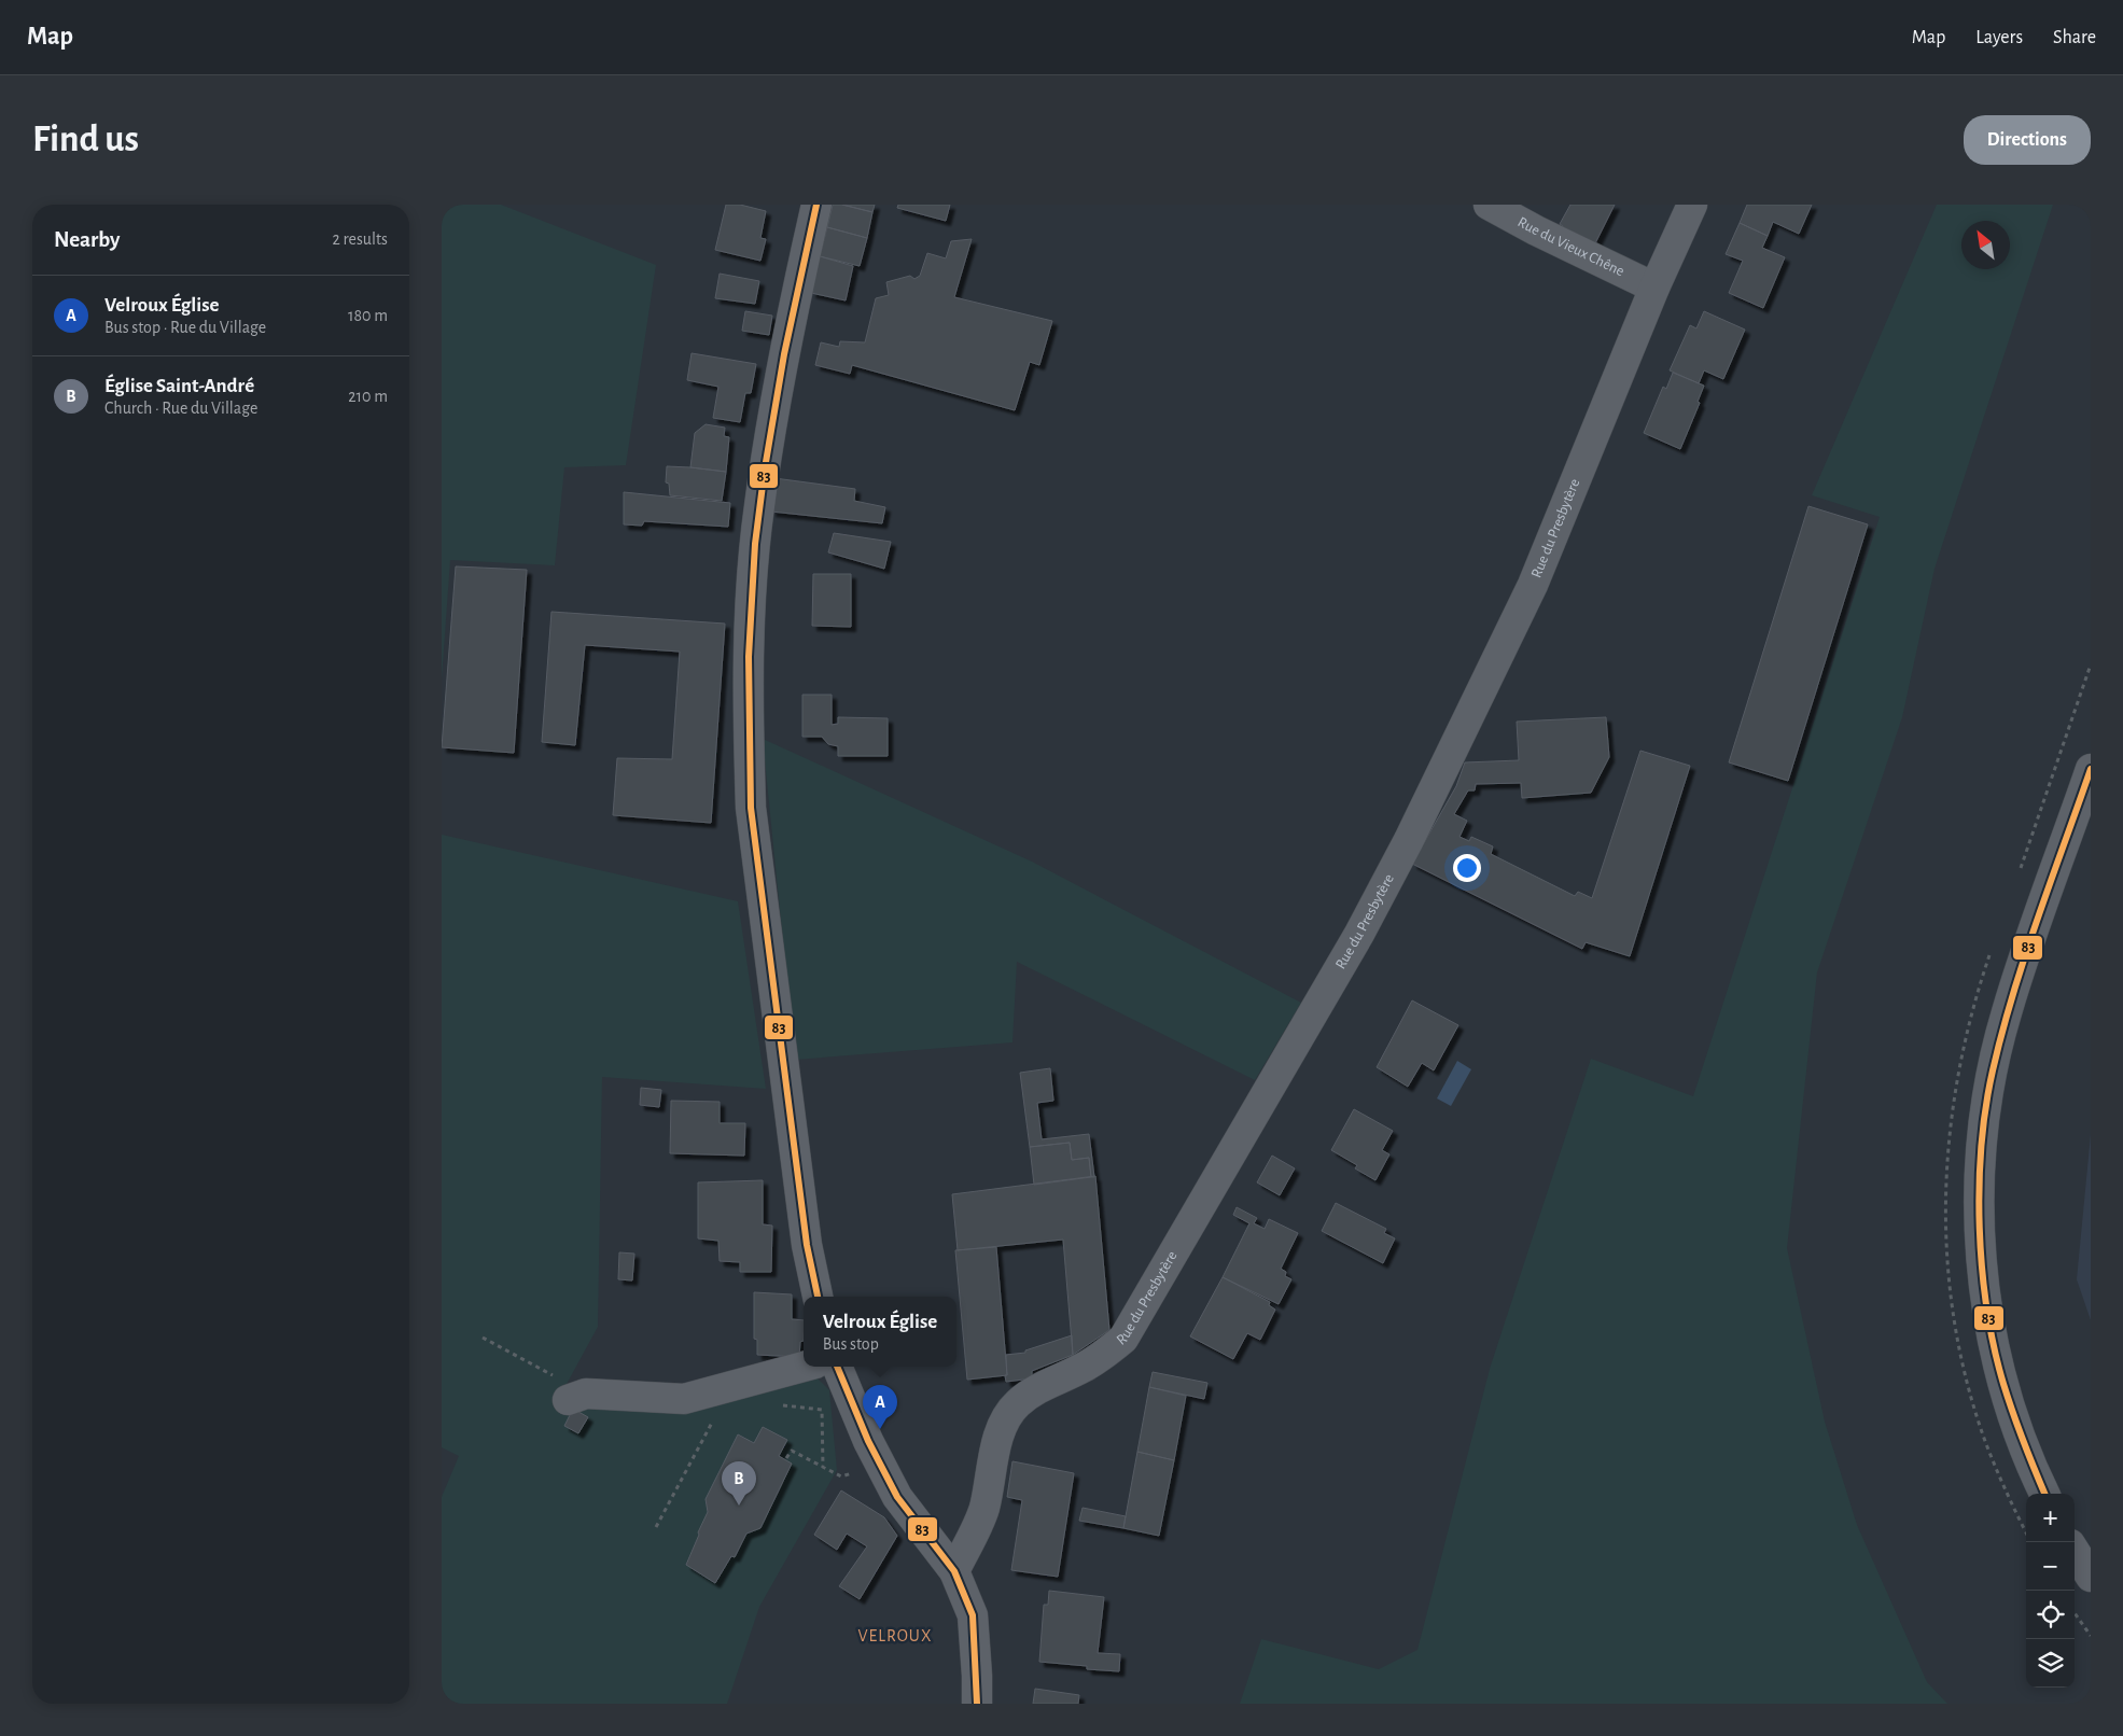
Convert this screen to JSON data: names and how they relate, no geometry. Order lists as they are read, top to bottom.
{
  "streets": {
    "street": ["Rue du Vieux Chêne", "Rue du Presbytère"]
  },
  "crossings": [
    ["Rue du Vieux Chêne", "Rue du Presbytère"]
  ],
  "districts": ["VELROUX"],
  "lines": ["transit line 83"],
  "north": "top left",
  "page": {
    "header": "Map",
    "nav": ["Map", "Layers", "Share"],
    "buttons": "Directions",
    "title": "Find us",
    "heading": ["Nearby", "2 results"],
    "list": [
      {
        "mark": "A",
        "name": "Velroux Église",
        "note": "Bus stop · Rue du Village",
        "value": "180 m"
      },
      {
        "mark": "B",
        "name": "Église Saint-André",
        "note": "Church · Rue du Village",
        "value": "210 m"
      }
    ],
    "popup": ["Velroux Église", "Bus stop"],
    "pins": ["A", "B"],
    "map_buttons": ["+", "−"]
  }
}
